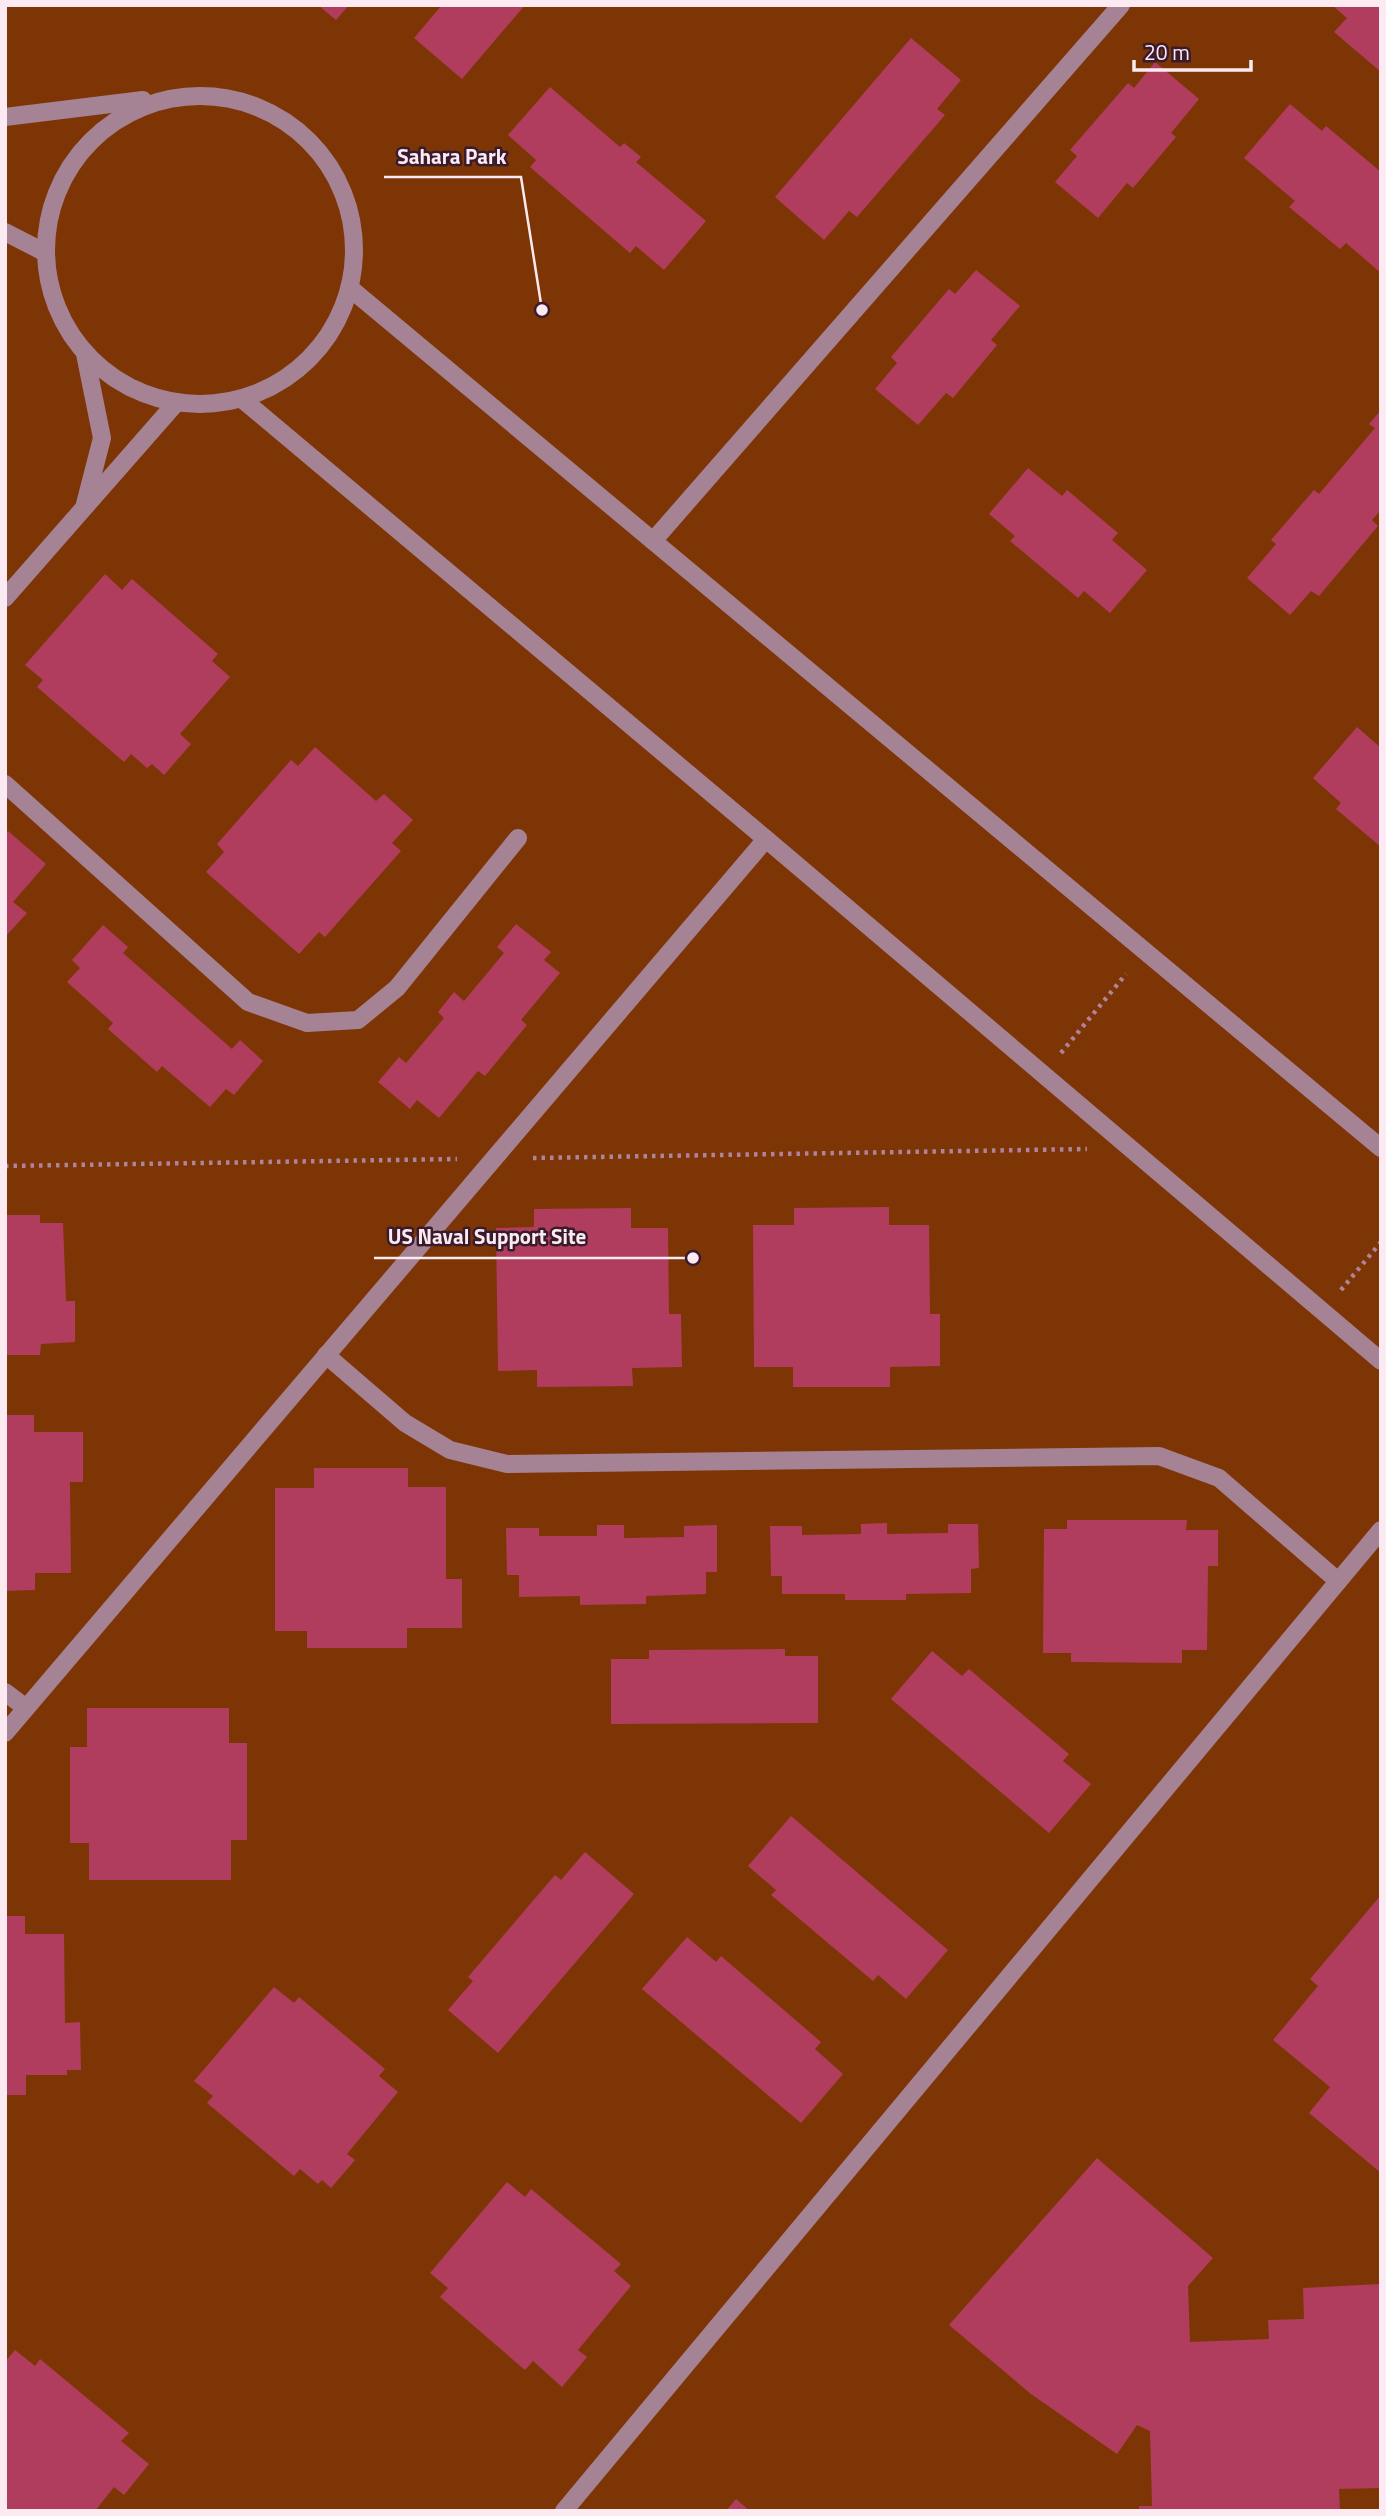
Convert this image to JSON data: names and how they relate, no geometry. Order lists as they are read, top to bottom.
{
  "places": ["Sahara Park", "US Naval Support Site"],
  "scale_bar": "20 m"
}
